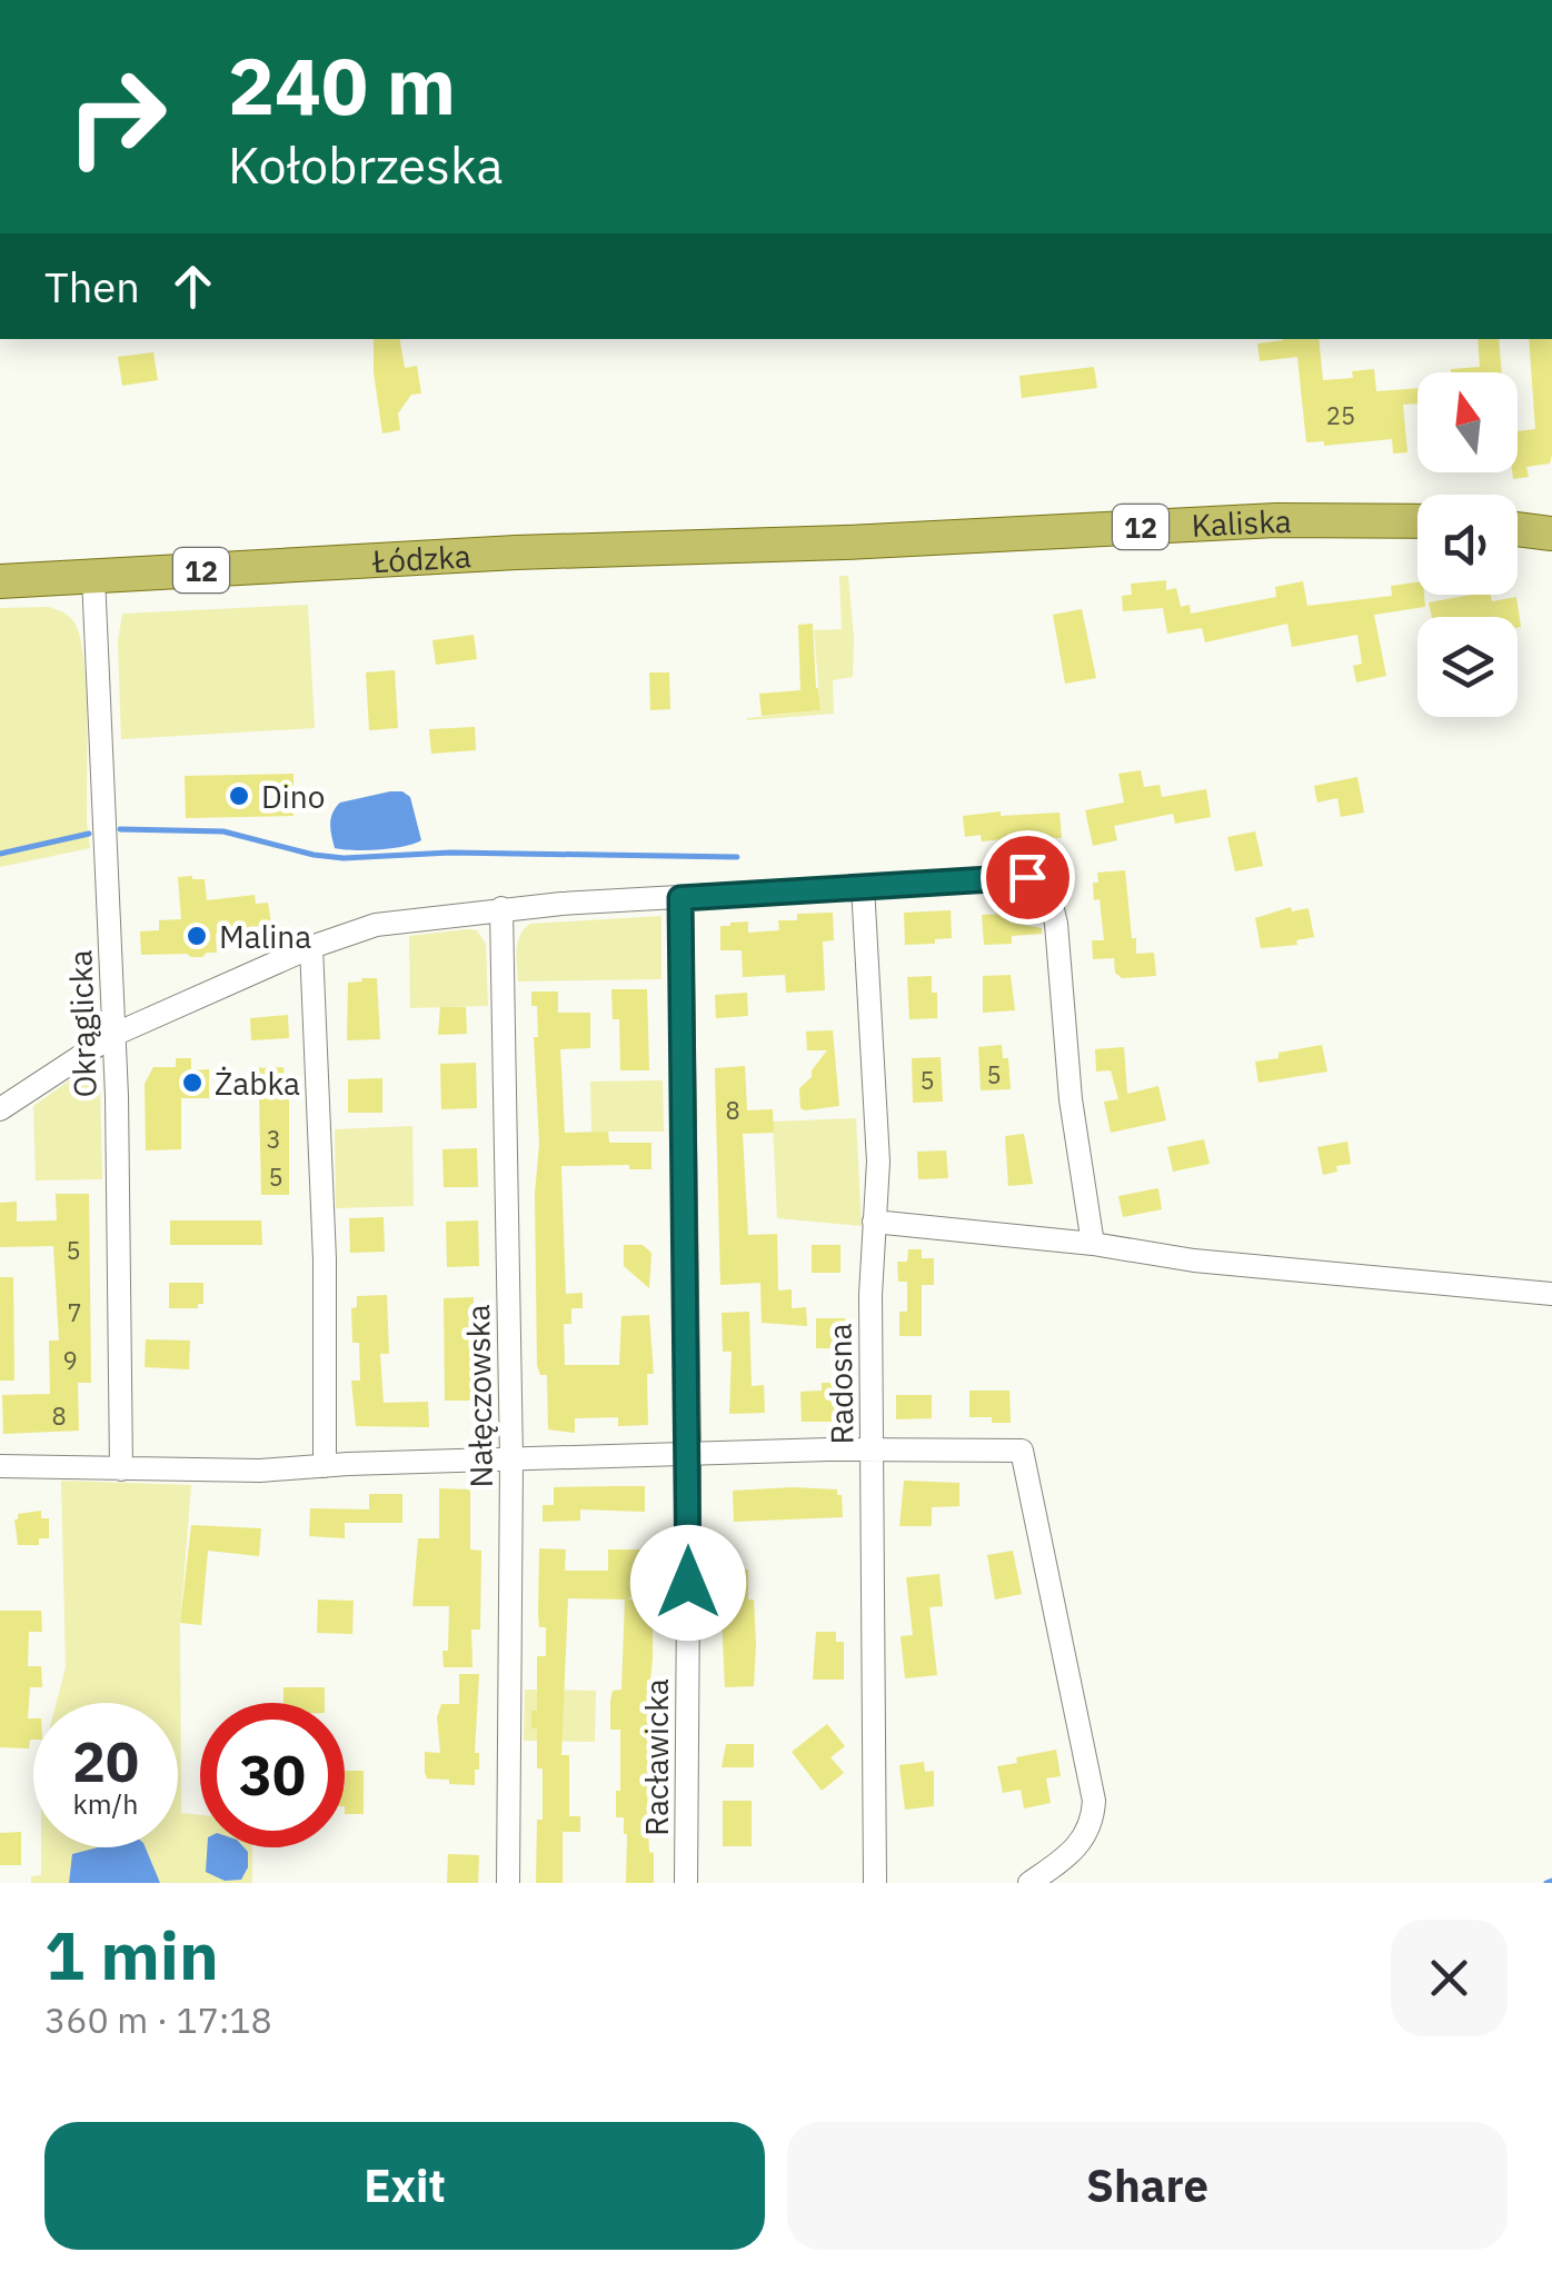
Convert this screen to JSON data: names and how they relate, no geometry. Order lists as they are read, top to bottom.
{
  "streets": {
    "main road": ["Kaliska", "12", "Łódzka"],
    "street": [
      "Okrąglicka",
      "Radosna",
      "Nałęczowska",
      "Racławicka"
    ]
  },
  "crossings": [
    ["Kaliska", "Łódzka"],
    ["Łódzka", "Okrąglicka"]
  ],
  "places": ["Dino", "Malina", "Żabka"],
  "house_numbers": [
    "25",
    "5",
    "5",
    "8",
    "3",
    "5",
    "5",
    "7",
    "9",
    "8"
  ],
  "north": "top",
  "page": {
    "turn": ["240 m", "Kołobrzeska"],
    "then": "Then",
    "speed": "20 km/h",
    "limit": "30",
    "heading": ["1 min", "360 m · 17:18"],
    "buttons": ["Exit", "Share"]
  }
}
